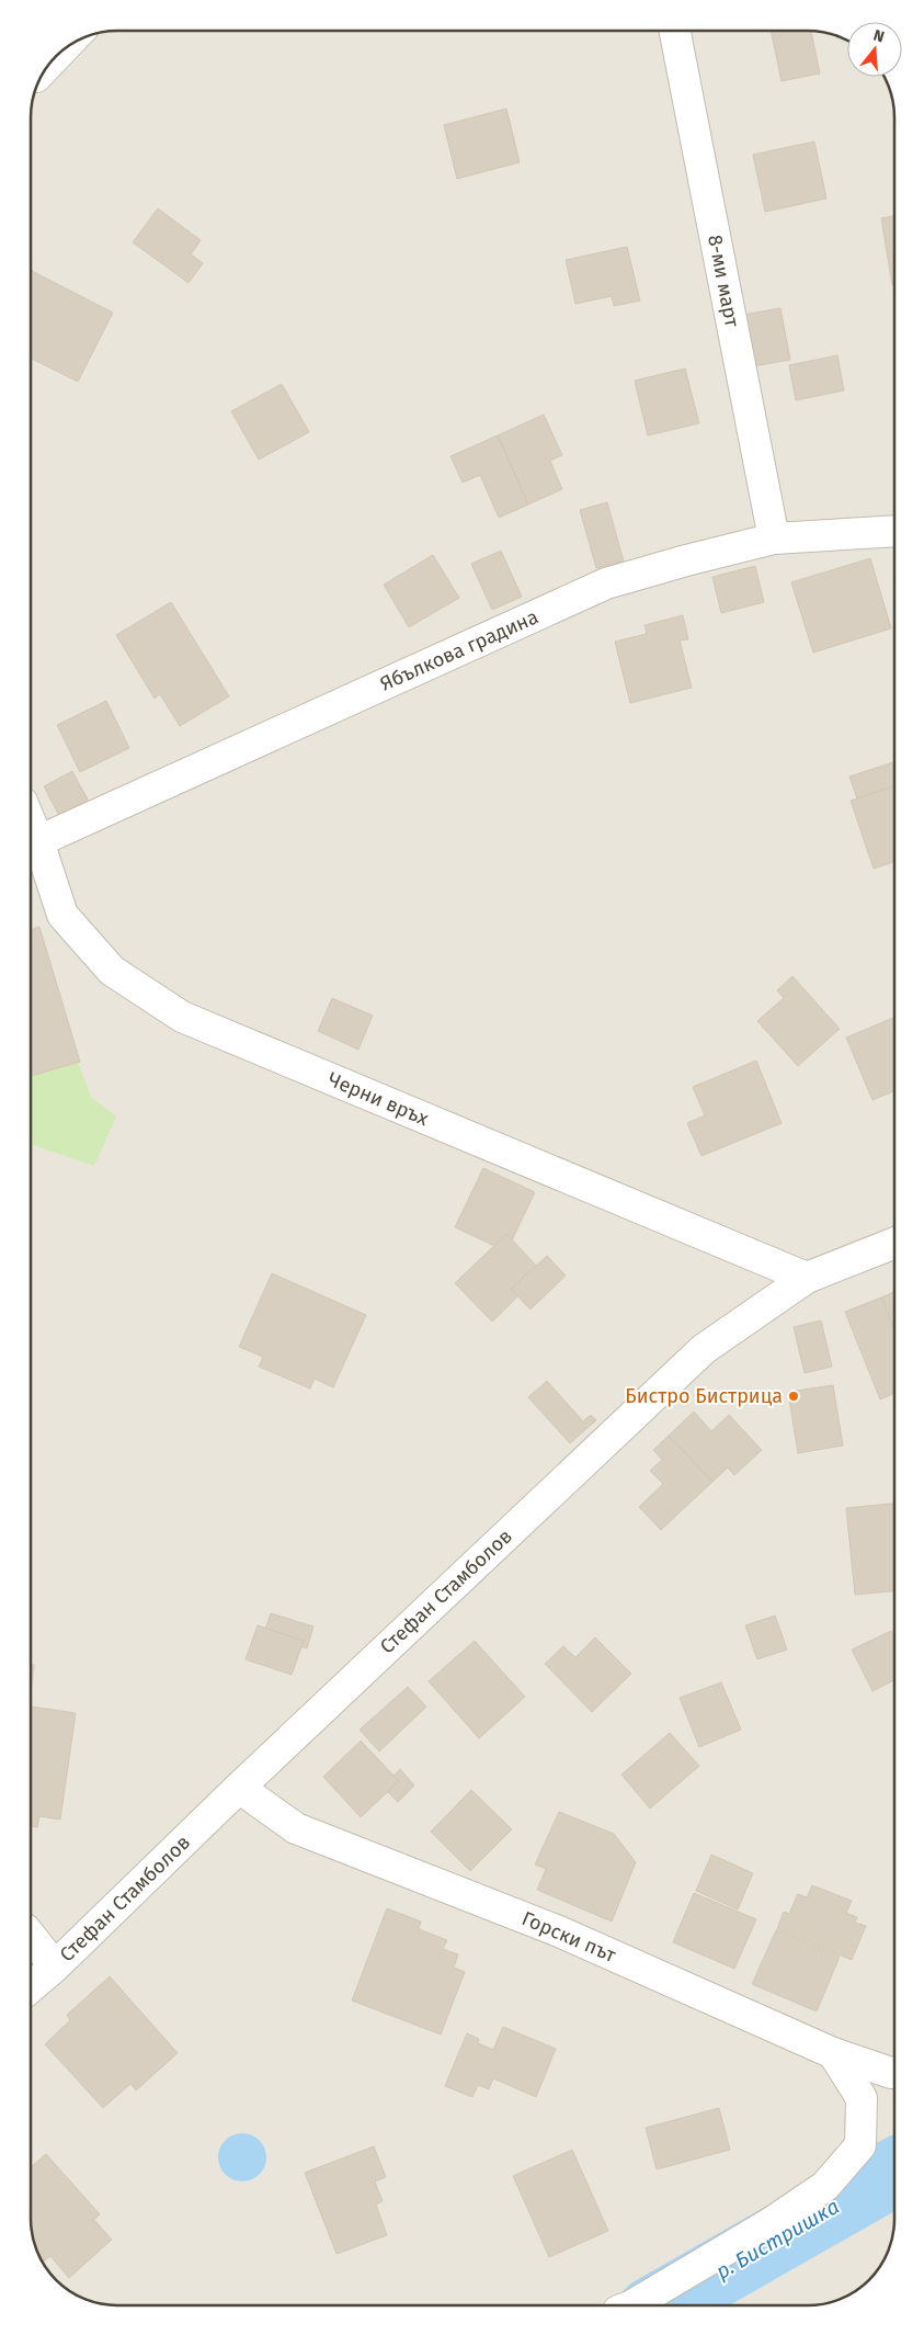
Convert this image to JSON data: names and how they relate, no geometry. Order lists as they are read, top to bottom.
{
  "streets": {
    "street": [
      "8-ми март",
      "Ябълкова градина",
      "Черни връх",
      "Стефан Стамболов",
      "Горски път"
    ]
  },
  "crossings": [
    ["8-ми март", "Ябълкова градина"],
    ["Ябълкова градина", "Черни връх"],
    ["Черни връх", "Стефан Стамболов"],
    ["Стефан Стамболов", "Горски път"]
  ],
  "water": ["р. Бистришка"],
  "places": ["Бистро Бистрица"],
  "north": "top"
}
